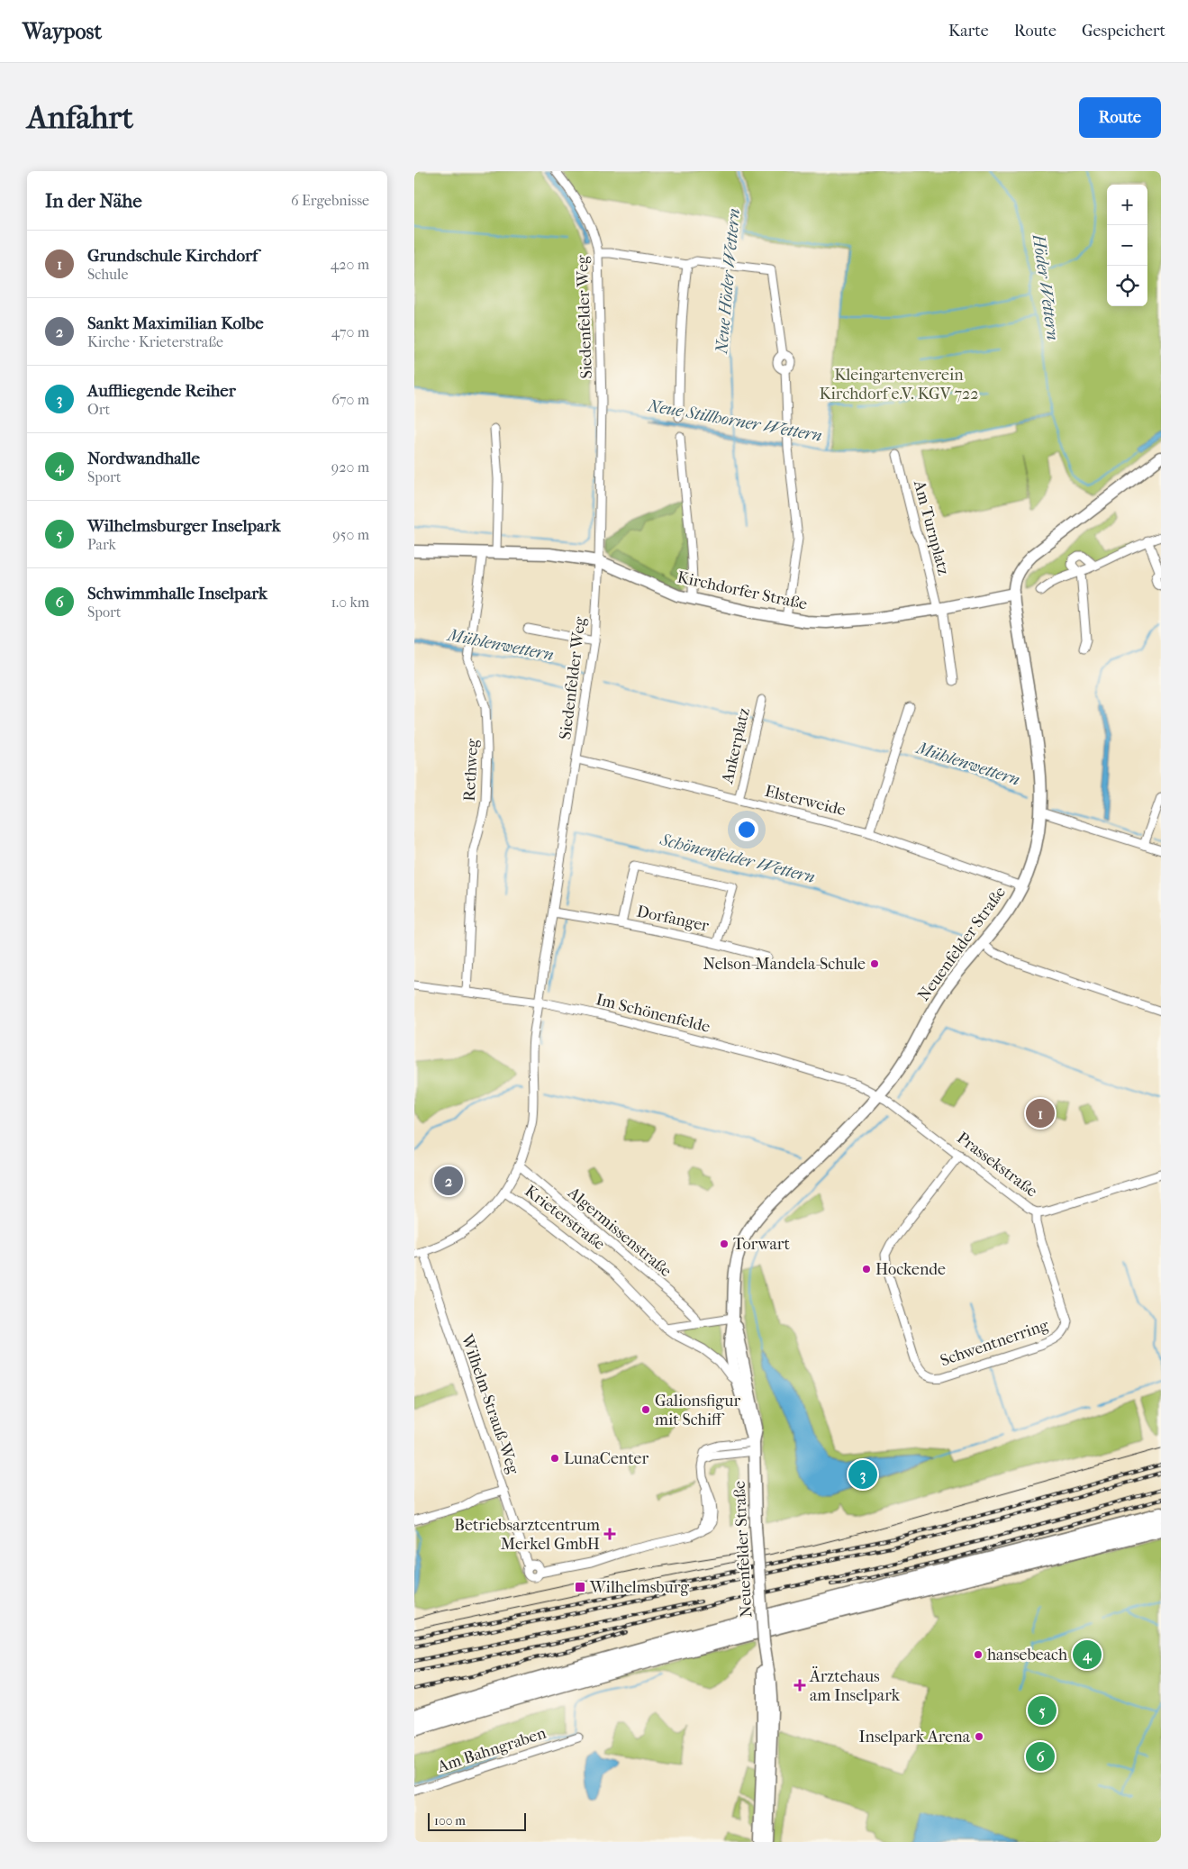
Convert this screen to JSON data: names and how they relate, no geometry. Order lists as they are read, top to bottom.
{
  "streets": {
    "main road": ["Kirchdorfer Straße", "Neuenfelder Straße"],
    "street": [
      "Siedenfelder Weg",
      "Am Turnplatz",
      "Ankerplatz",
      "Rethweg",
      "Elsterweide",
      "Dorfanger",
      "Im Schönenfelde",
      "Prassekstraße",
      "Krieterstraße",
      "Algermissenstraße",
      "Schwentnerring",
      "Wilhelm-Strauß-Weg",
      "Am Bahngraben"
    ]
  },
  "crossings": [
    ["Siedenfelder Weg", "Kirchdorfer Straße"],
    ["Siedenfelder Weg", "Elsterweide"],
    ["Siedenfelder Weg", "Dorfanger"],
    ["Siedenfelder Weg", "Im Schönenfelde"],
    ["Siedenfelder Weg", "Krieterstraße"],
    ["Siedenfelder Weg", "Algermissenstraße"],
    ["Am Turnplatz", "Kirchdorfer Straße"],
    ["Kirchdorfer Straße", "Rethweg"],
    ["Kirchdorfer Straße", "Neuenfelder Straße"],
    ["Ankerplatz", "Elsterweide"],
    ["Rethweg", "Im Schönenfelde"],
    ["Elsterweide", "Neuenfelder Straße"],
    ["Neuenfelder Straße", "Im Schönenfelde"],
    ["Neuenfelder Straße", "Prassekstraße"],
    ["Neuenfelder Straße", "Krieterstraße"],
    ["Neuenfelder Straße", "Wilhelm-Strauß-Weg"],
    ["Im Schönenfelde", "Prassekstraße"],
    ["Prassekstraße", "Schwentnerring"],
    ["Krieterstraße", "Wilhelm-Strauß-Weg"]
  ],
  "water": [
    "Neue Höder Wettern",
    "Höder Wettern",
    "Neue Stillhorner Wettern",
    "Mühlenwettern",
    "Schönenfelder Wettern"
  ],
  "parks": ["Kleingartenverein Kirchdorf e.V. KGV 722"],
  "places": {
    "other": [
      "Nelson-Mandela-Schule",
      "Torwart",
      "Hockende",
      "Galionsfigur mit Schiff",
      "LunaCenter",
      "hansebeach",
      "Inselpark Arena"
    ],
    "health": ["Betriebsarztcentrum Merkel GmbH", "Ärztehaus am Inselpark"],
    "transit": ["Wilhelmsburg"]
  },
  "scale_bar": "100 m",
  "page": {
    "header": "Waypost",
    "nav": ["Karte", "Route", "Gespeichert"],
    "buttons": "Route",
    "title": "Anfahrt",
    "heading": ["In der Nähe", "6 Ergebnisse"],
    "map_buttons": ["+", "−"],
    "list": [
      {
        "mark": "1",
        "name": "Grundschule Kirchdorf",
        "note": "Schule",
        "value": "420 m"
      },
      {
        "mark": "2",
        "name": "Sankt Maximilian Kolbe",
        "note": "Kirche · Krieterstraße",
        "value": "470 m"
      },
      {
        "mark": "3",
        "name": "Auffliegende Reiher",
        "note": "Ort",
        "value": "670 m"
      },
      {
        "mark": "4",
        "name": "Nordwandhalle",
        "note": "Sport",
        "value": "920 m"
      },
      {
        "mark": "5",
        "name": "Wilhelmsburger Inselpark",
        "note": "Park",
        "value": "950 m"
      },
      {
        "mark": "6",
        "name": "Schwimmhalle Inselpark",
        "note": "Sport",
        "value": "1.0 km"
      }
    ],
    "pins": [
      "1",
      "2",
      "3",
      "4",
      "5",
      "6"
    ],
    "scale": "100 m"
  }
}
